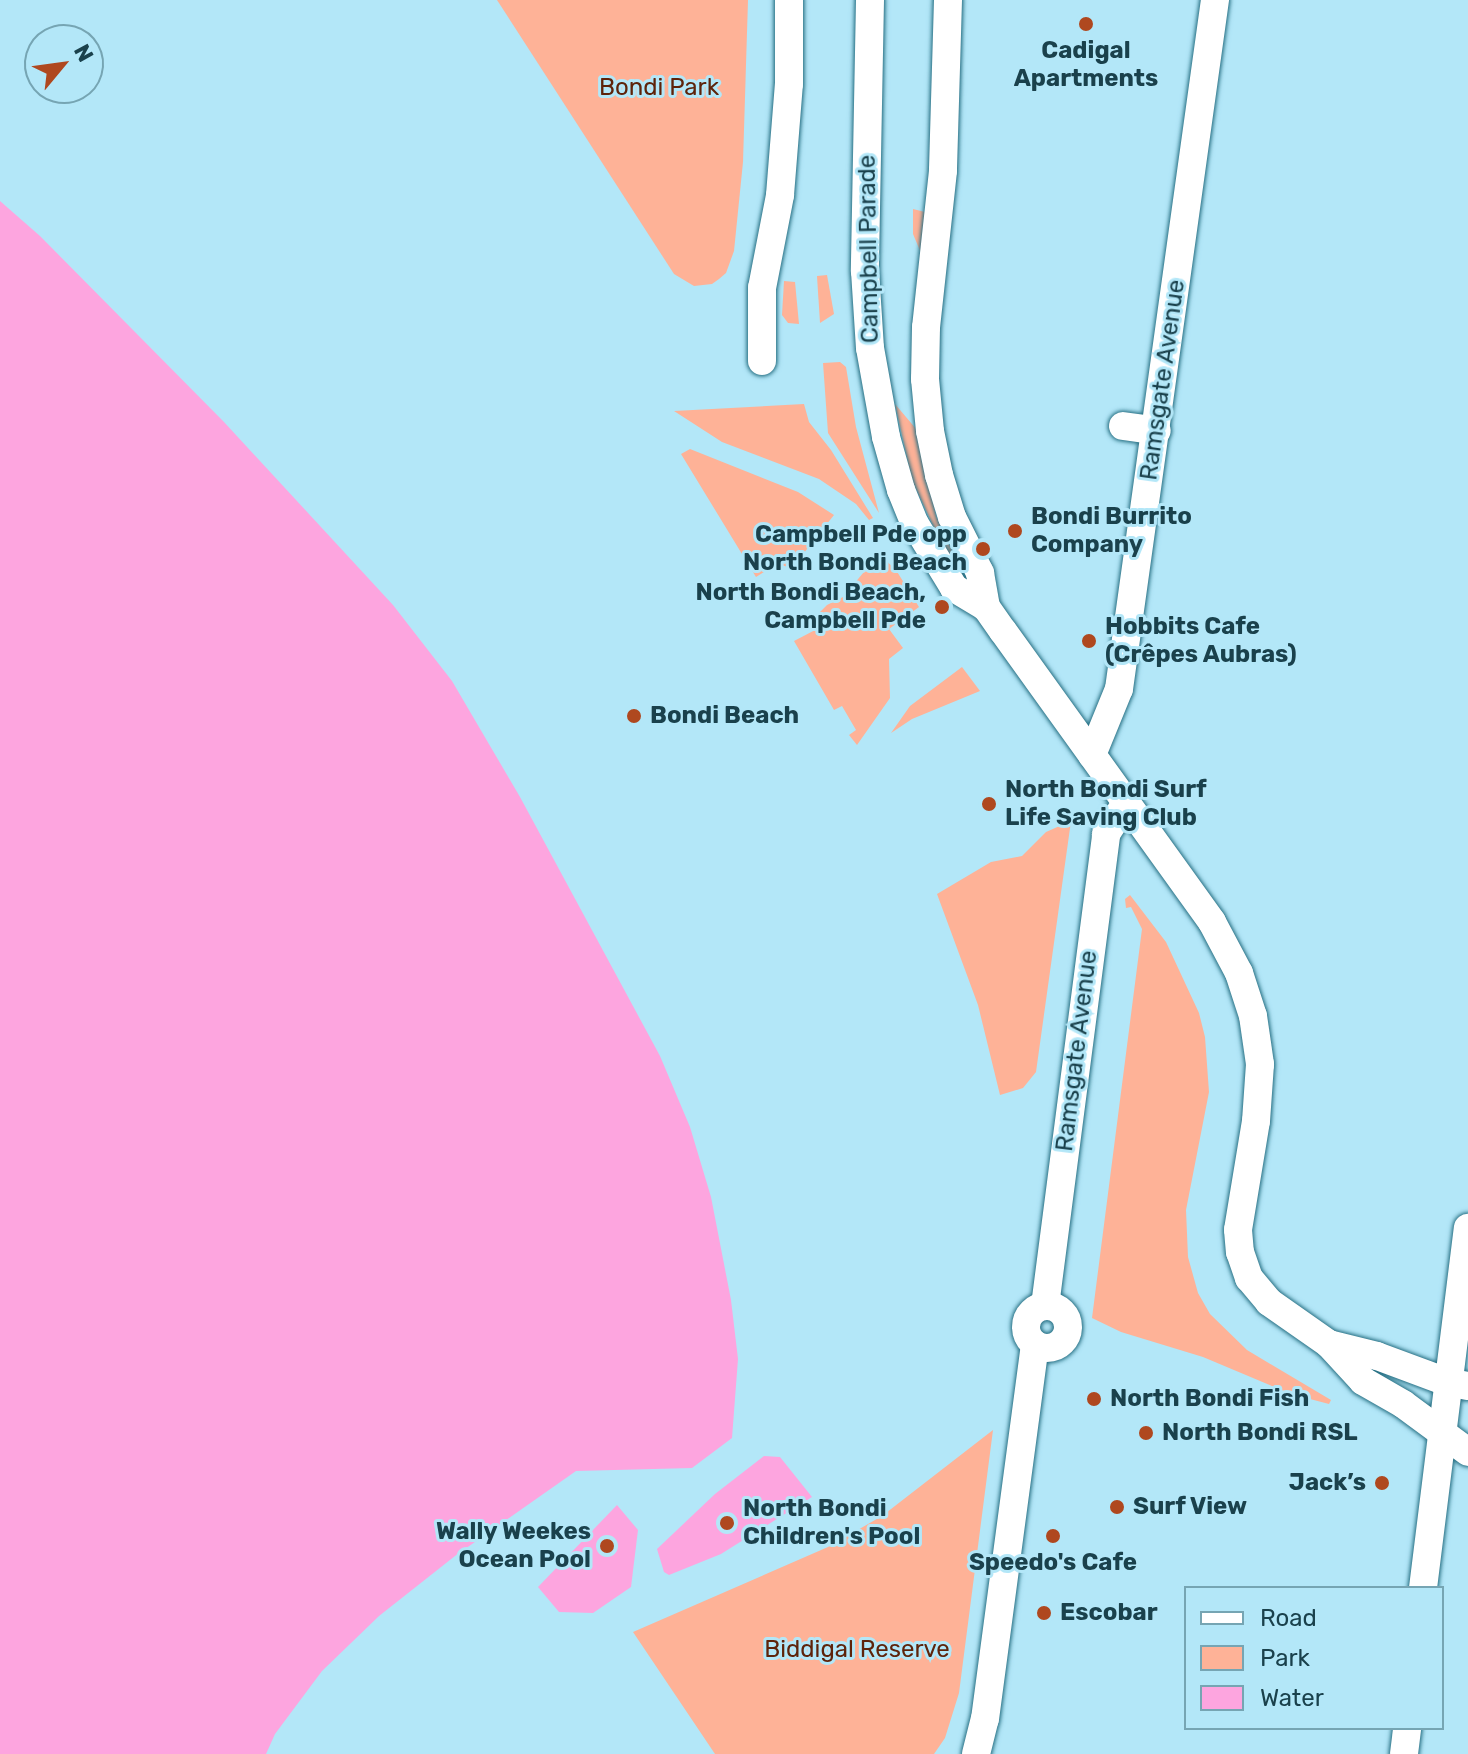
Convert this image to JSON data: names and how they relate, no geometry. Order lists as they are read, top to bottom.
{
  "streets": {
    "street": ["Campbell Parade", "Ramsgate Avenue"]
  },
  "crossings": [
    ["Campbell Parade", "Ramsgate Avenue"]
  ],
  "parks": ["Bondi Park", "Biddigal Reserve"],
  "places": [
    "Cadigal Apartments",
    "Bondi Burrito Company",
    "Campbell Pde opp North Bondi Beach",
    "North Bondi Beach, Campbell Pde",
    "Hobbits Cafe (Crêpes Aubras)",
    "Bondi Beach",
    "North Bondi Surf Life Saving Club",
    "North Bondi Fish",
    "North Bondi RSL",
    "Jack’s",
    "Surf View",
    "North Bondi Children's Pool",
    "Speedo's Cafe",
    "Wally Weekes Ocean Pool",
    "Escobar"
  ],
  "legend": ["Road", "Park", "Water"],
  "north": "top right"
}
